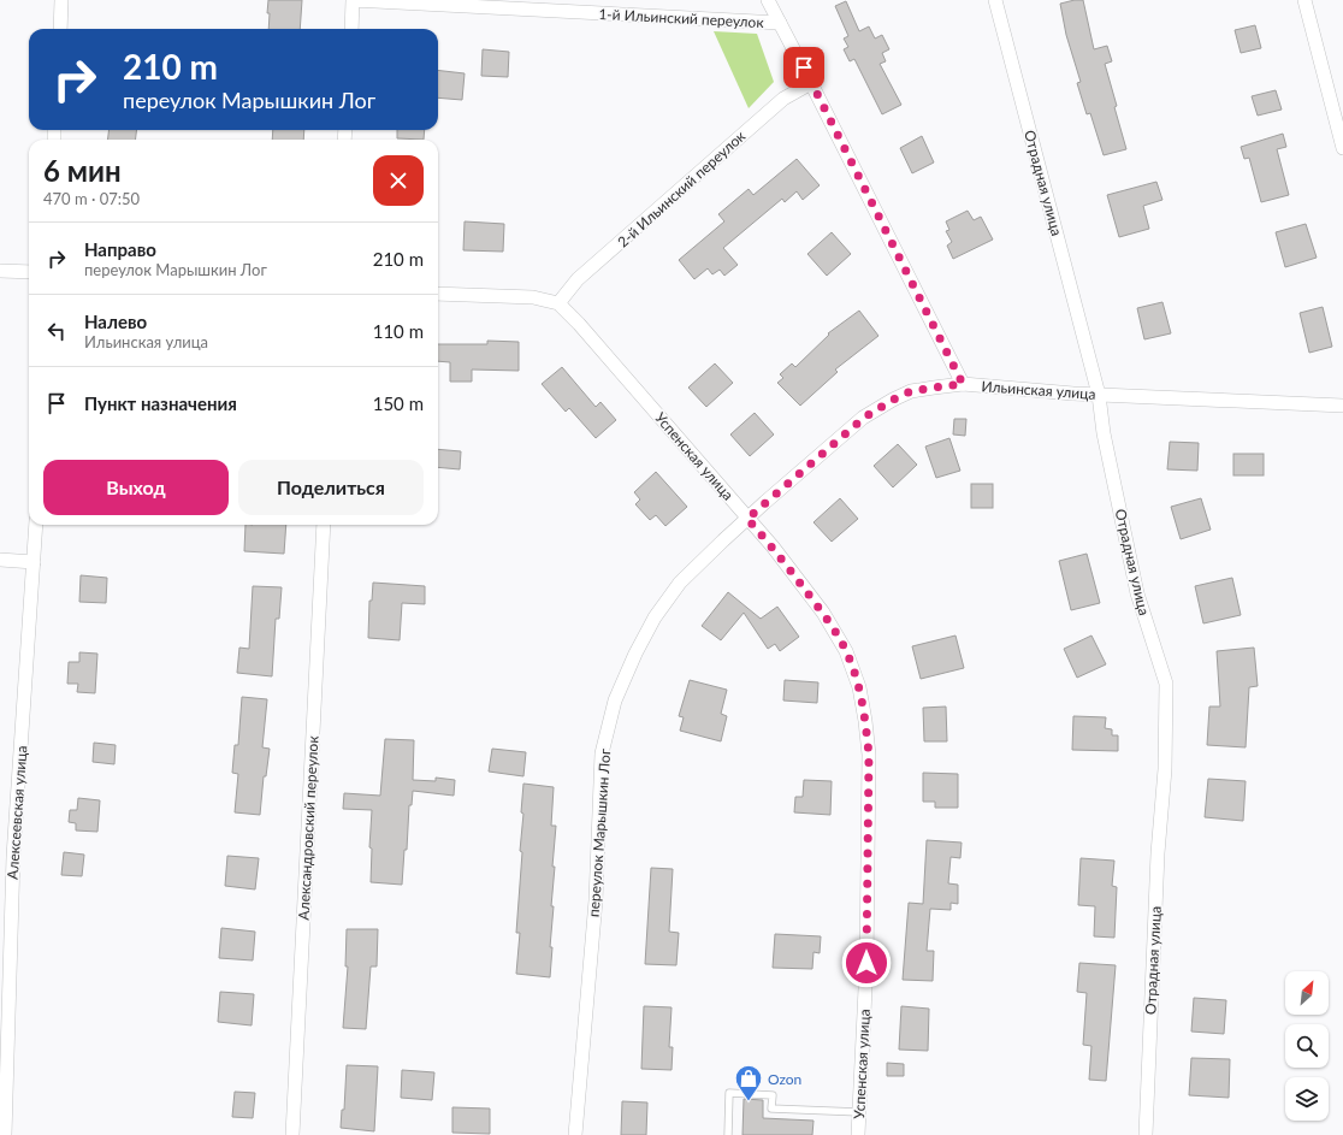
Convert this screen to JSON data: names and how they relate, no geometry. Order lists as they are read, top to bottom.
{
  "streets": {
    "street": [
      "1-й Ильинский переулок",
      "Отрадная улица",
      "2-й Ильинский переулок",
      "Ильинская улица",
      "Успенская улица",
      "Алексеевская улица",
      "Александровский переулок",
      "переулок Марышкин Лог"
    ]
  },
  "crossings": [
    ["1-й Ильинский переулок", "Ильинская улица"],
    ["Отрадная улица", "Ильинская улица"],
    ["2-й Ильинский переулок", "Ильинская улица"],
    ["2-й Ильинский переулок", "Успенская улица"],
    ["Ильинская улица", "переулок Марышкин Лог"],
    ["Успенская улица", "переулок Марышкин Лог"]
  ],
  "places": {
    "shop": ["Ozon"]
  },
  "north": "top right",
  "page": {
    "turn": ["210 m", "переулок Марышкин Лог"],
    "heading": ["6 мин", "470 m · 07:50"],
    "list": [
      {
        "name": "Направо",
        "note": "переулок Марышкин Лог",
        "value": "210 m"
      },
      {
        "name": "Налево",
        "note": "Ильинская улица",
        "value": "110 m"
      },
      {
        "name": "Пункт назначения",
        "value": "150 m"
      }
    ],
    "buttons": ["Выход", "Поделиться"]
  }
}
